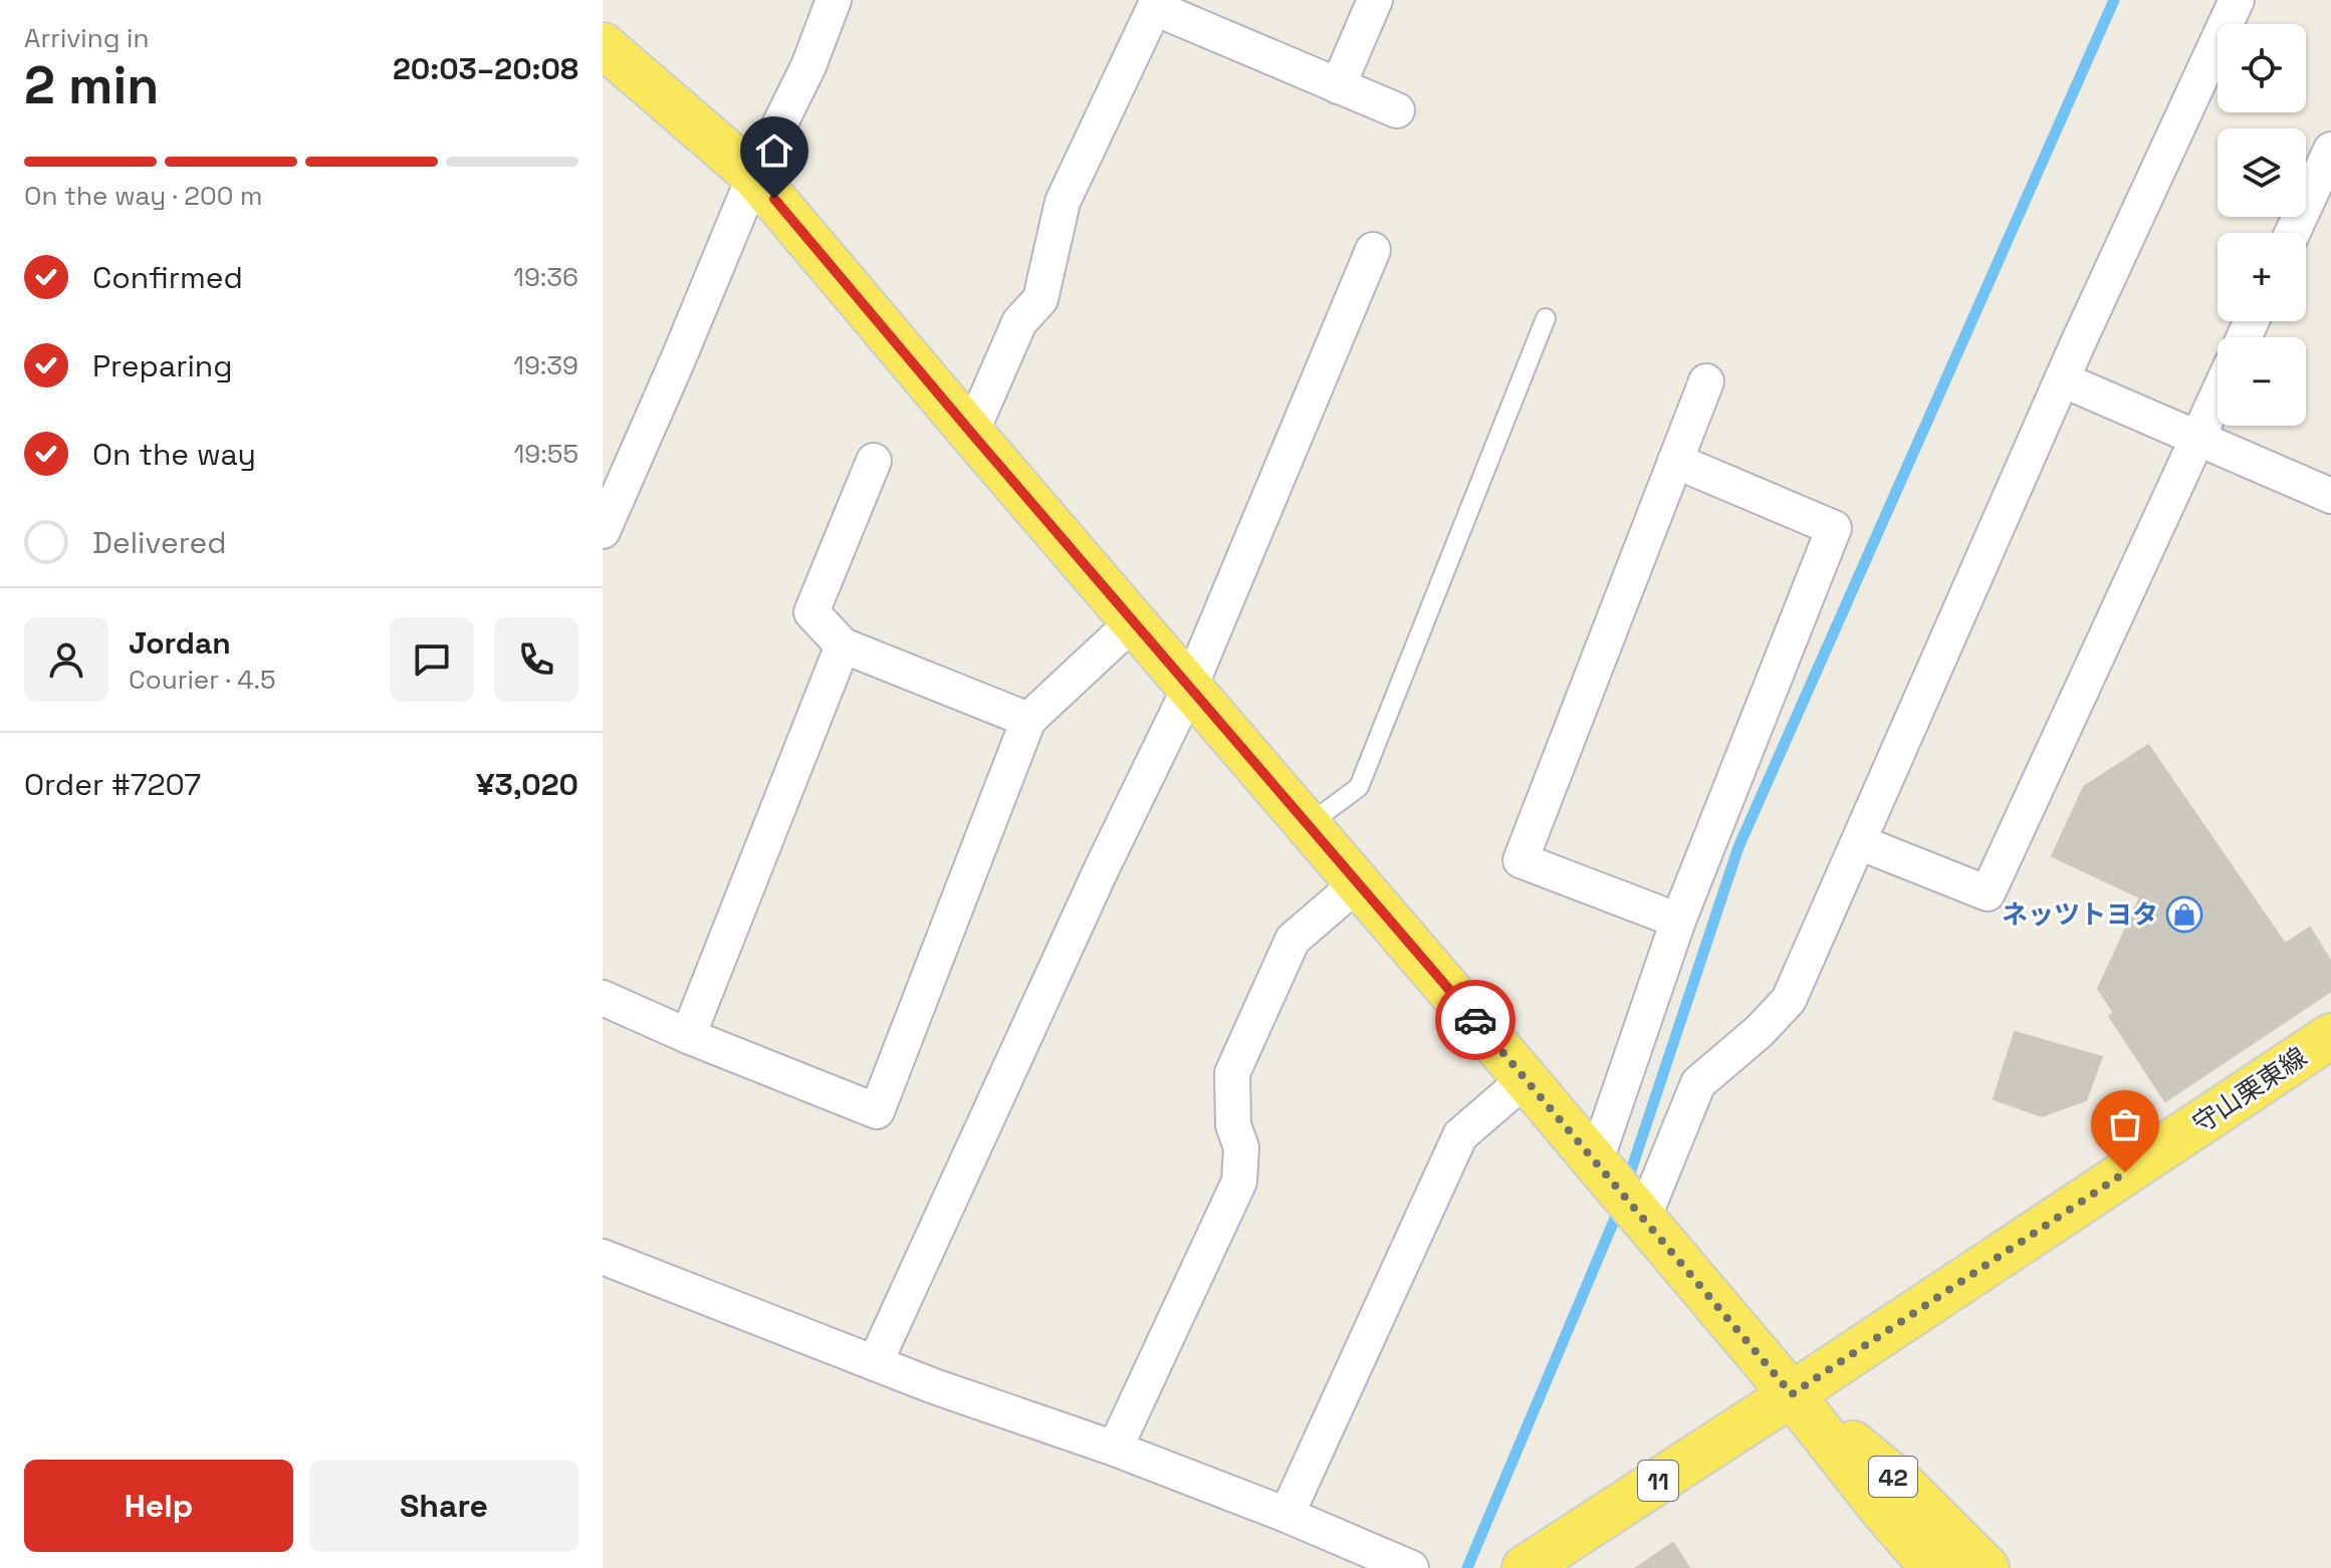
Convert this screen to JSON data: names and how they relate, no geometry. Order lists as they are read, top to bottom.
{
  "streets": {
    "main road": ["守山栗東線", "42", "11"]
  },
  "crossings": [
    ["守山栗東線", "42"]
  ],
  "places": {
    "shop": ["ネッツトヨタ"]
  },
  "page": {
    "heading": ["2 min", "Arriving in", "20:03–20:08"],
    "panel": [
      "Jordan",
      "Courier · 4.5",
      "Order #7207",
      "¥3,020"
    ],
    "map_buttons": ["+", "−"],
    "bar": "On the way · 200 m",
    "list": [
      ["Confirmed", "19:36"],
      ["Preparing", "19:39"],
      ["On the way", "19:55"],
      "Delivered"
    ],
    "buttons": ["Help", "Share"]
  }
}
